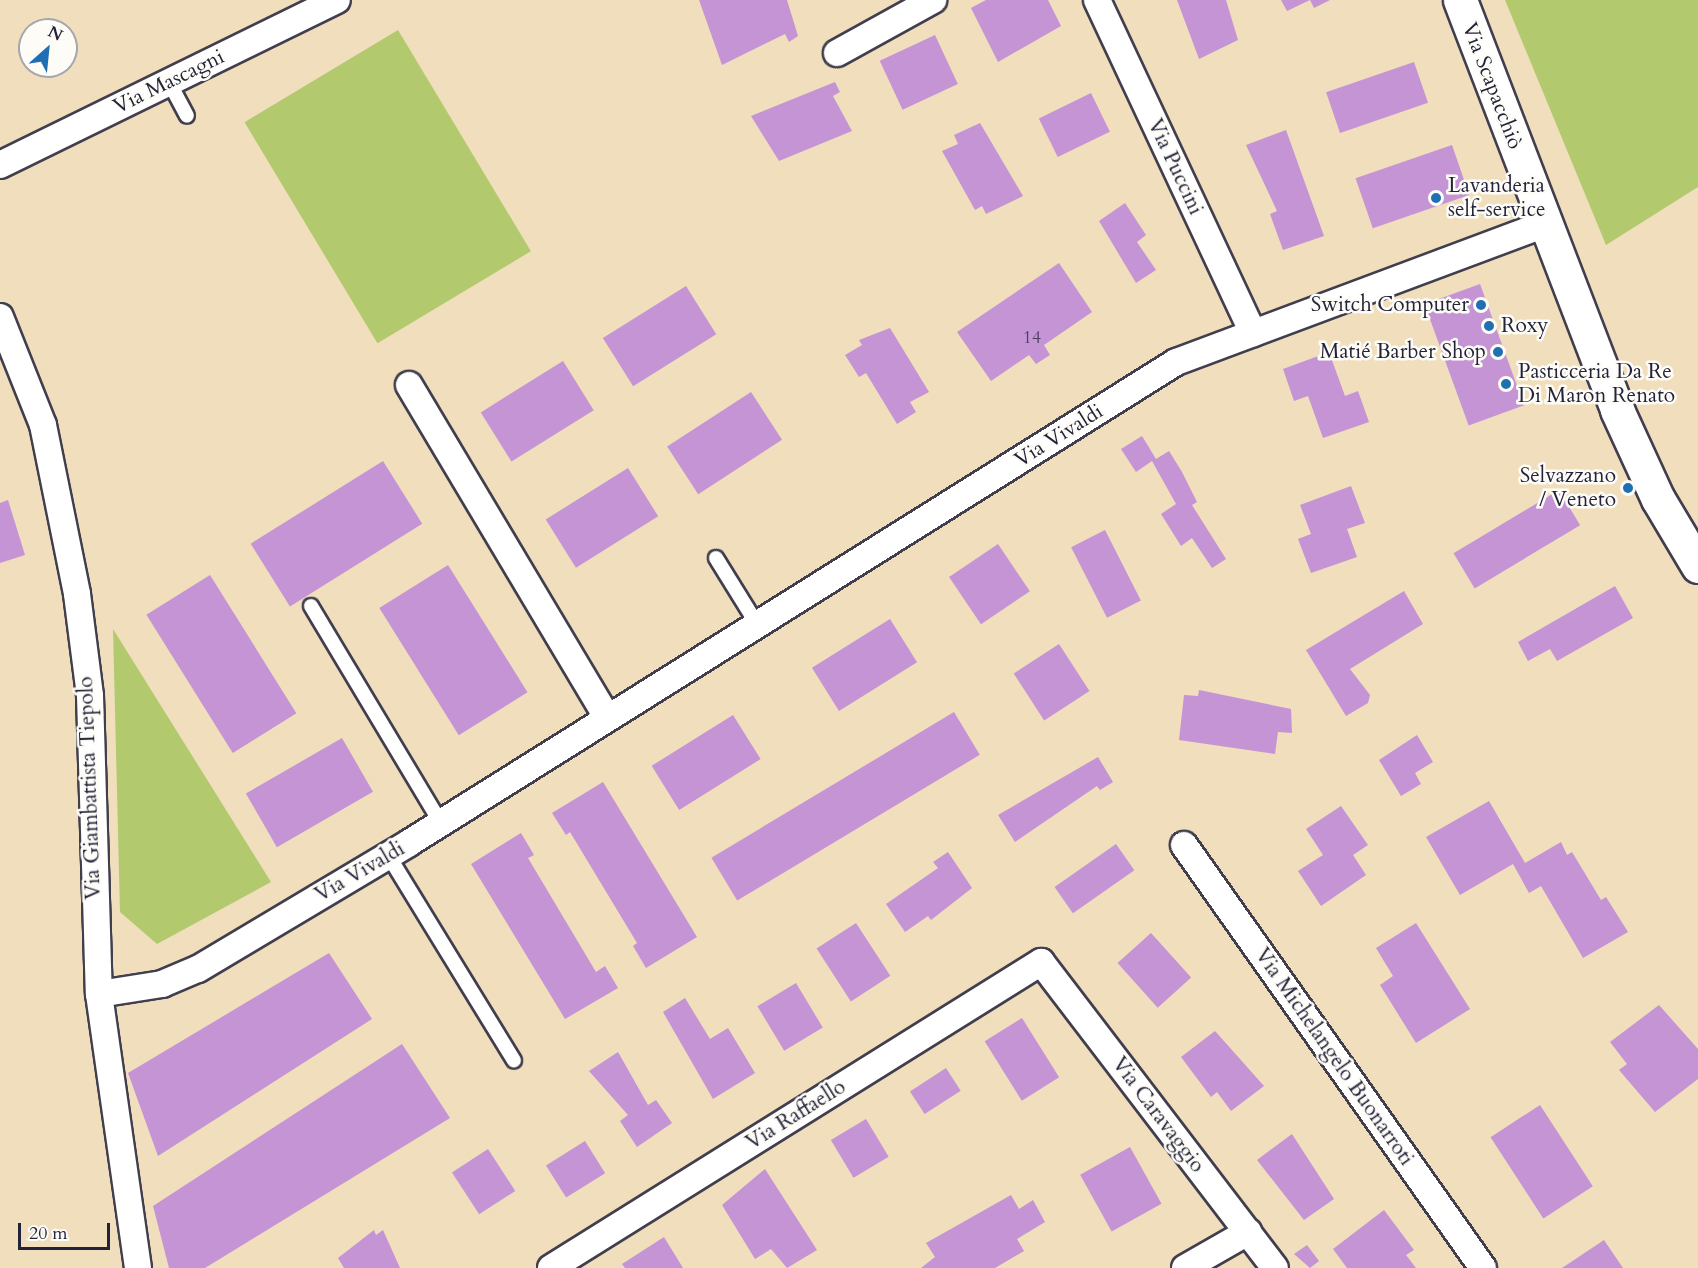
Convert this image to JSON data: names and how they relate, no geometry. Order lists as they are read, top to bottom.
{
  "streets": {
    "street": [
      "Via Mascagni",
      "Via Scapacchiò",
      "Via Puccini",
      "Via Vivaldi",
      "Via Giambattista Tiepolo",
      "Via Michelangelo Buonarroti",
      "Via Raffaello",
      "Via Caravaggio"
    ]
  },
  "crossings": [
    ["Via Scapacchiò", "Via Vivaldi"],
    ["Via Puccini", "Via Vivaldi"],
    ["Via Vivaldi", "Via Giambattista Tiepolo"],
    ["Via Raffaello", "Via Caravaggio"]
  ],
  "places": [
    "Lavanderia self-service",
    "Switch Computer",
    "Roxy",
    "Matié Barber Shop",
    "Pasticceria Da Re Di Maron Renato",
    "Selvazzano / Veneto"
  ],
  "house_numbers": ["14"],
  "scale_bar": "20 m",
  "north": "top right"
}
